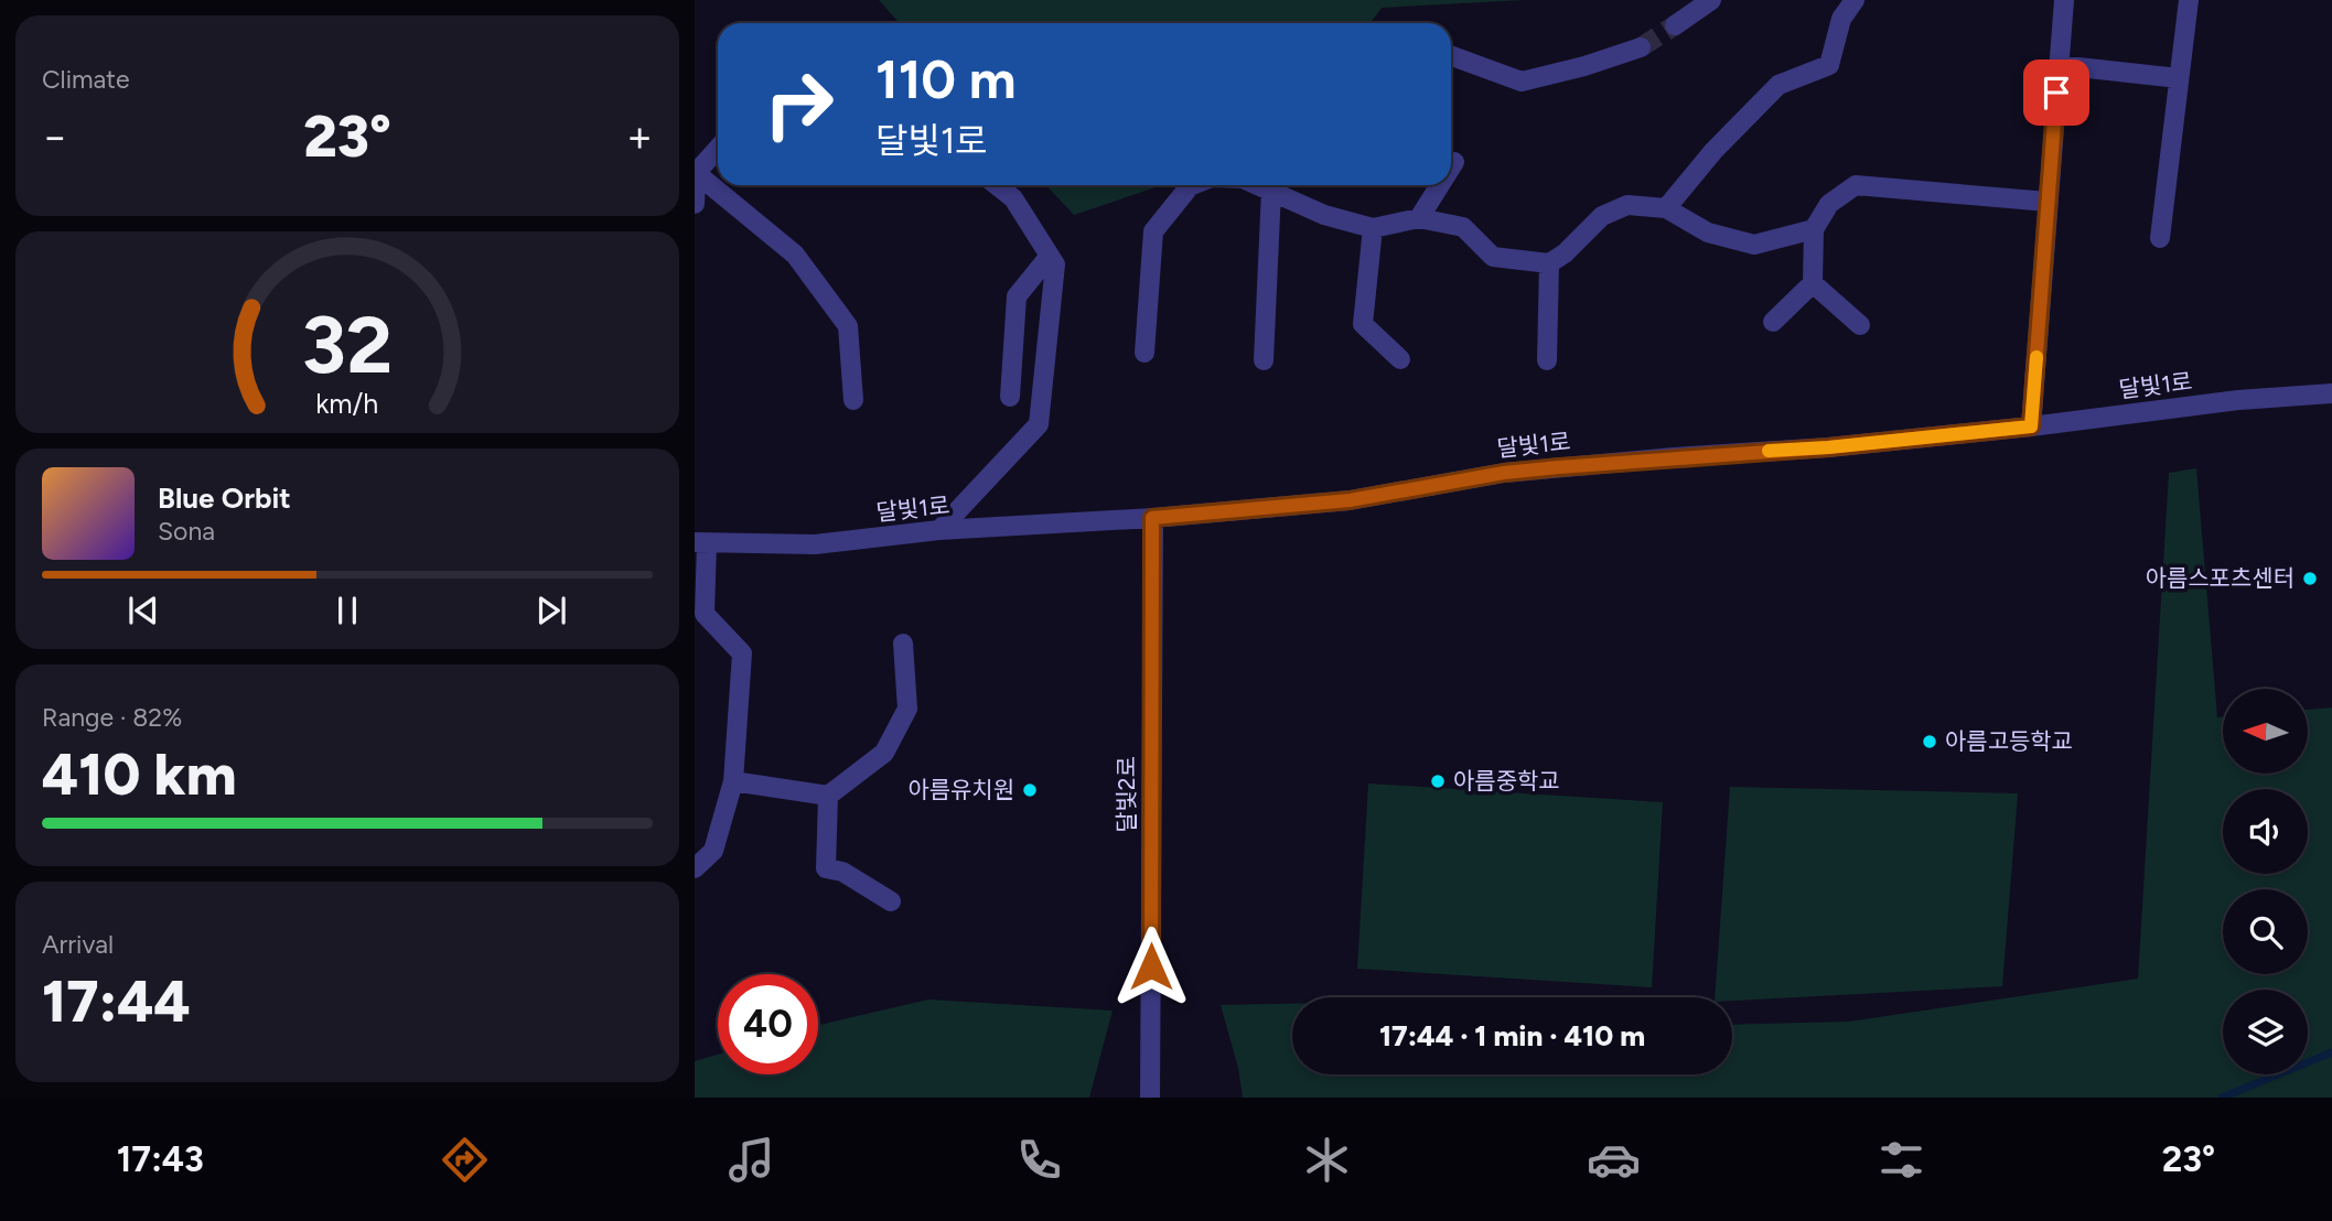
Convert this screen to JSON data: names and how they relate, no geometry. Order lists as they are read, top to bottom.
{
  "streets": {
    "street": ["달빛1로", "달빛2로"]
  },
  "crossings": [
    ["달빛1로", "달빛2로"]
  ],
  "places": [
    "아름스포츠센터",
    "아름고등학교",
    "아름중학교",
    "아름유치원"
  ],
  "north": "left",
  "page": {
    "tile": [
      "Climate",
      ["Range · 82%", "410 km"],
      ["Arrival", "17:44"]
    ],
    "turn": ["110 m", "달빛1로"],
    "heat": ["−", "23°", "+"],
    "song": ["Blue Orbit", "Sona"],
    "limit": "40",
    "trip": "17:44 · 1 min · 410 m",
    "tabs": ["17:43", "23°"],
    "gauge": ["32", "km/h"]
  }
}
